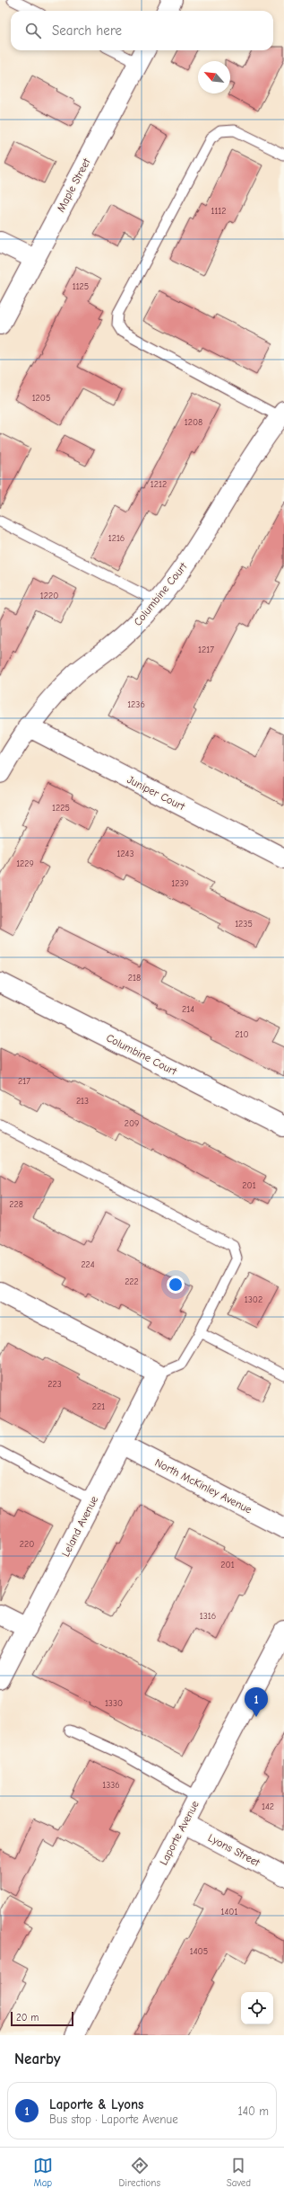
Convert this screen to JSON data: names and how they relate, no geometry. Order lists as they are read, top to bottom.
{
  "streets": {
    "street": [
      "Maple Street",
      "Columbine Court",
      "Juniper Court",
      "North McKinley Avenue",
      "Leland Avenue",
      "Laporte Avenue",
      "Lyons Street"
    ]
  },
  "crossings": [
    ["Columbine Court", "Juniper Court"],
    ["North McKinley Avenue", "Leland Avenue"],
    ["Laporte Avenue", "Lyons Street"]
  ],
  "house_numbers": [
    "1112",
    "1125",
    "1205",
    "1208",
    "1212",
    "1216",
    "1220",
    "1217",
    "1236",
    "1225",
    "1243",
    "1229",
    "1239",
    "1235",
    "218",
    "214",
    "210",
    "217",
    "213",
    "209",
    "201",
    "228",
    "224",
    "222",
    "1302",
    "223",
    "221",
    "220",
    "201",
    "1316",
    "1330",
    "1336",
    "142",
    "1401",
    "1405"
  ],
  "scale_bar": "20 m",
  "north": "top left",
  "page": {
    "search": "Search here",
    "pins": "1",
    "scale": "20 m",
    "heading": "Nearby",
    "list": [
      {
        "mark": "1",
        "name": "Laporte & Lyons",
        "note": "Bus stop · Laporte Avenue",
        "value": "140 m"
      }
    ],
    "nav": ["Map", "Directions", "Saved"]
  }
}
